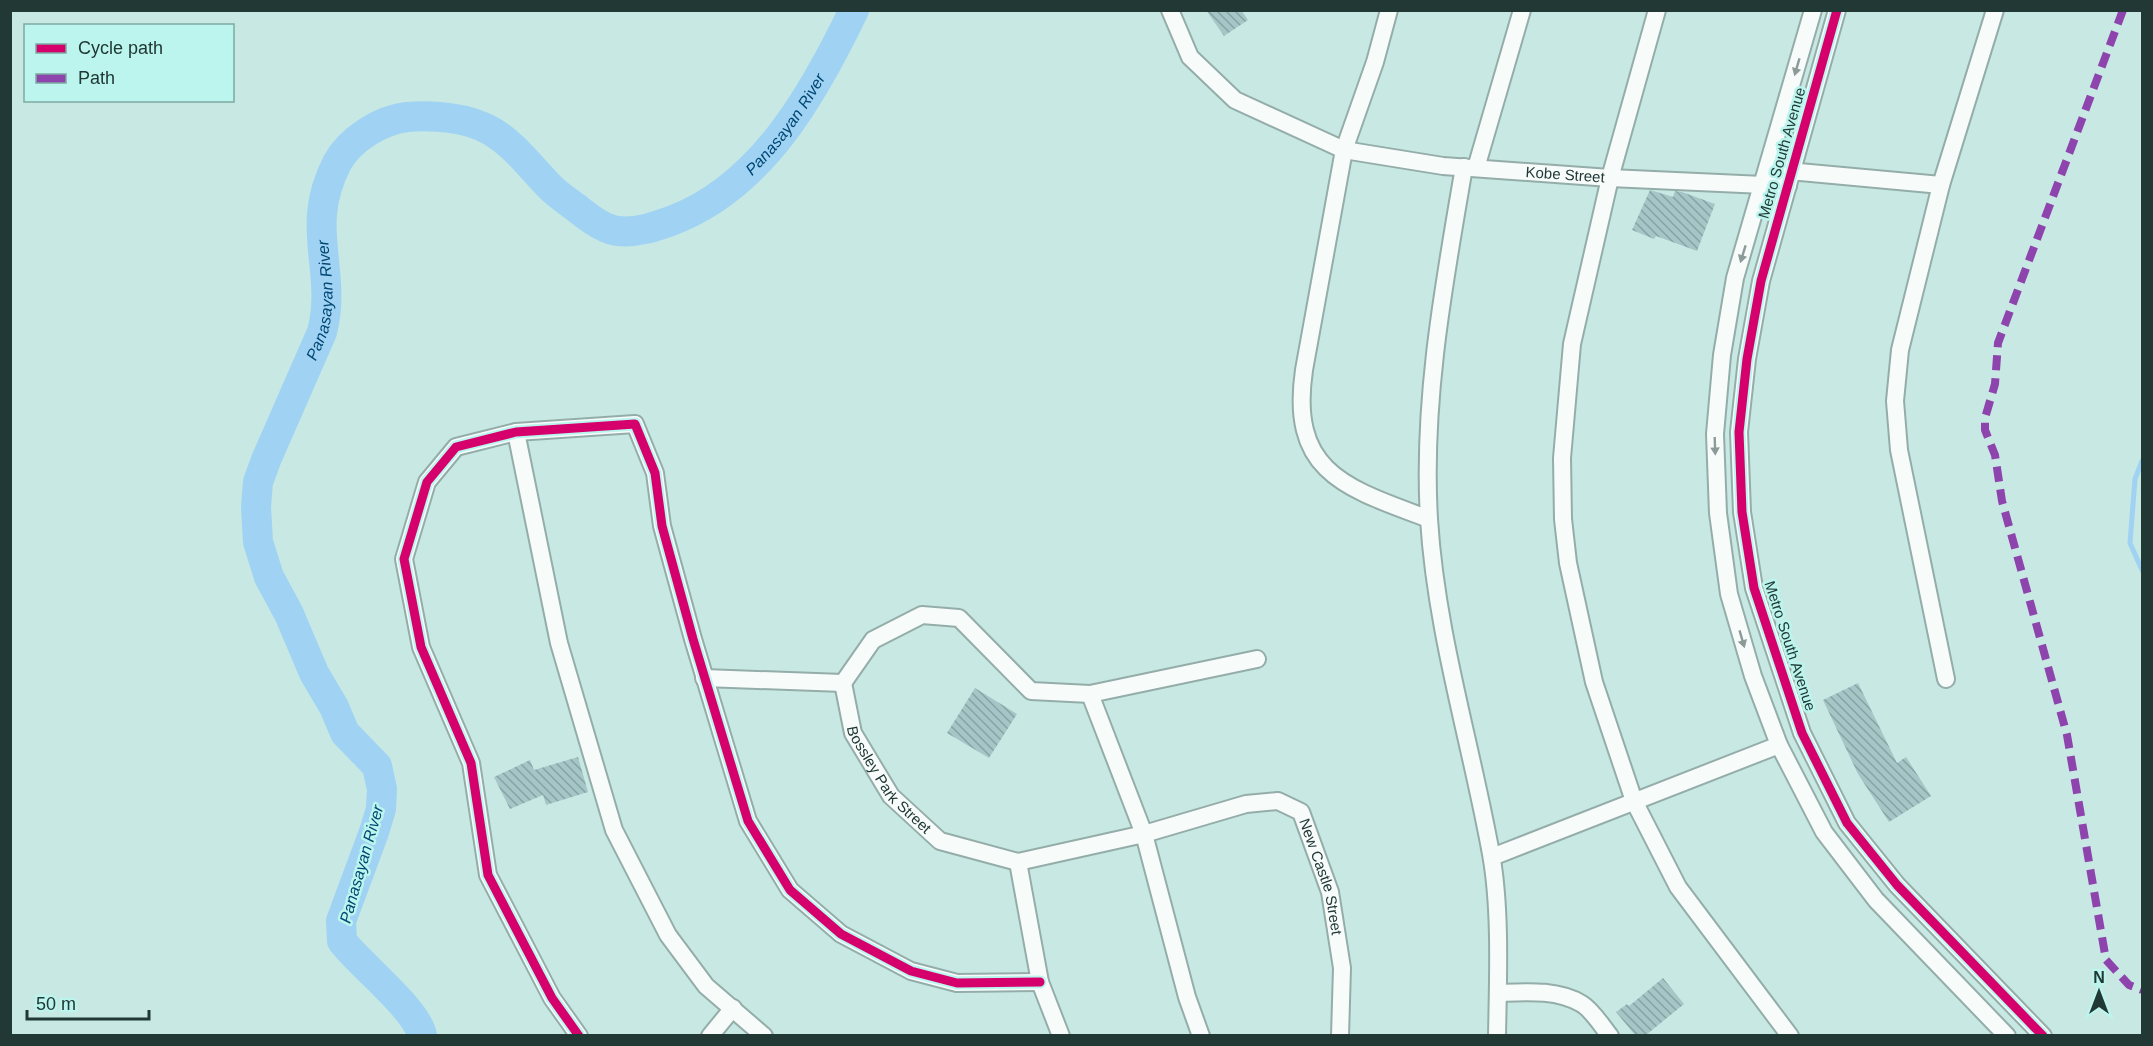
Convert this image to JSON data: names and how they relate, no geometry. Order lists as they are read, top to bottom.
{
  "streets": {
    "street": [
      "Metro South Avenue",
      "Kobe Street",
      "Bossley Park Street",
      "New Castle Street"
    ]
  },
  "crossings": [
    ["Metro South Avenue", "Kobe Street"],
    ["Bossley Park Street", "New Castle Street"]
  ],
  "water": ["Panasayan River"],
  "legend": ["Cycle path", "Path"],
  "scale_bar": "50 m",
  "north": "top"
}
